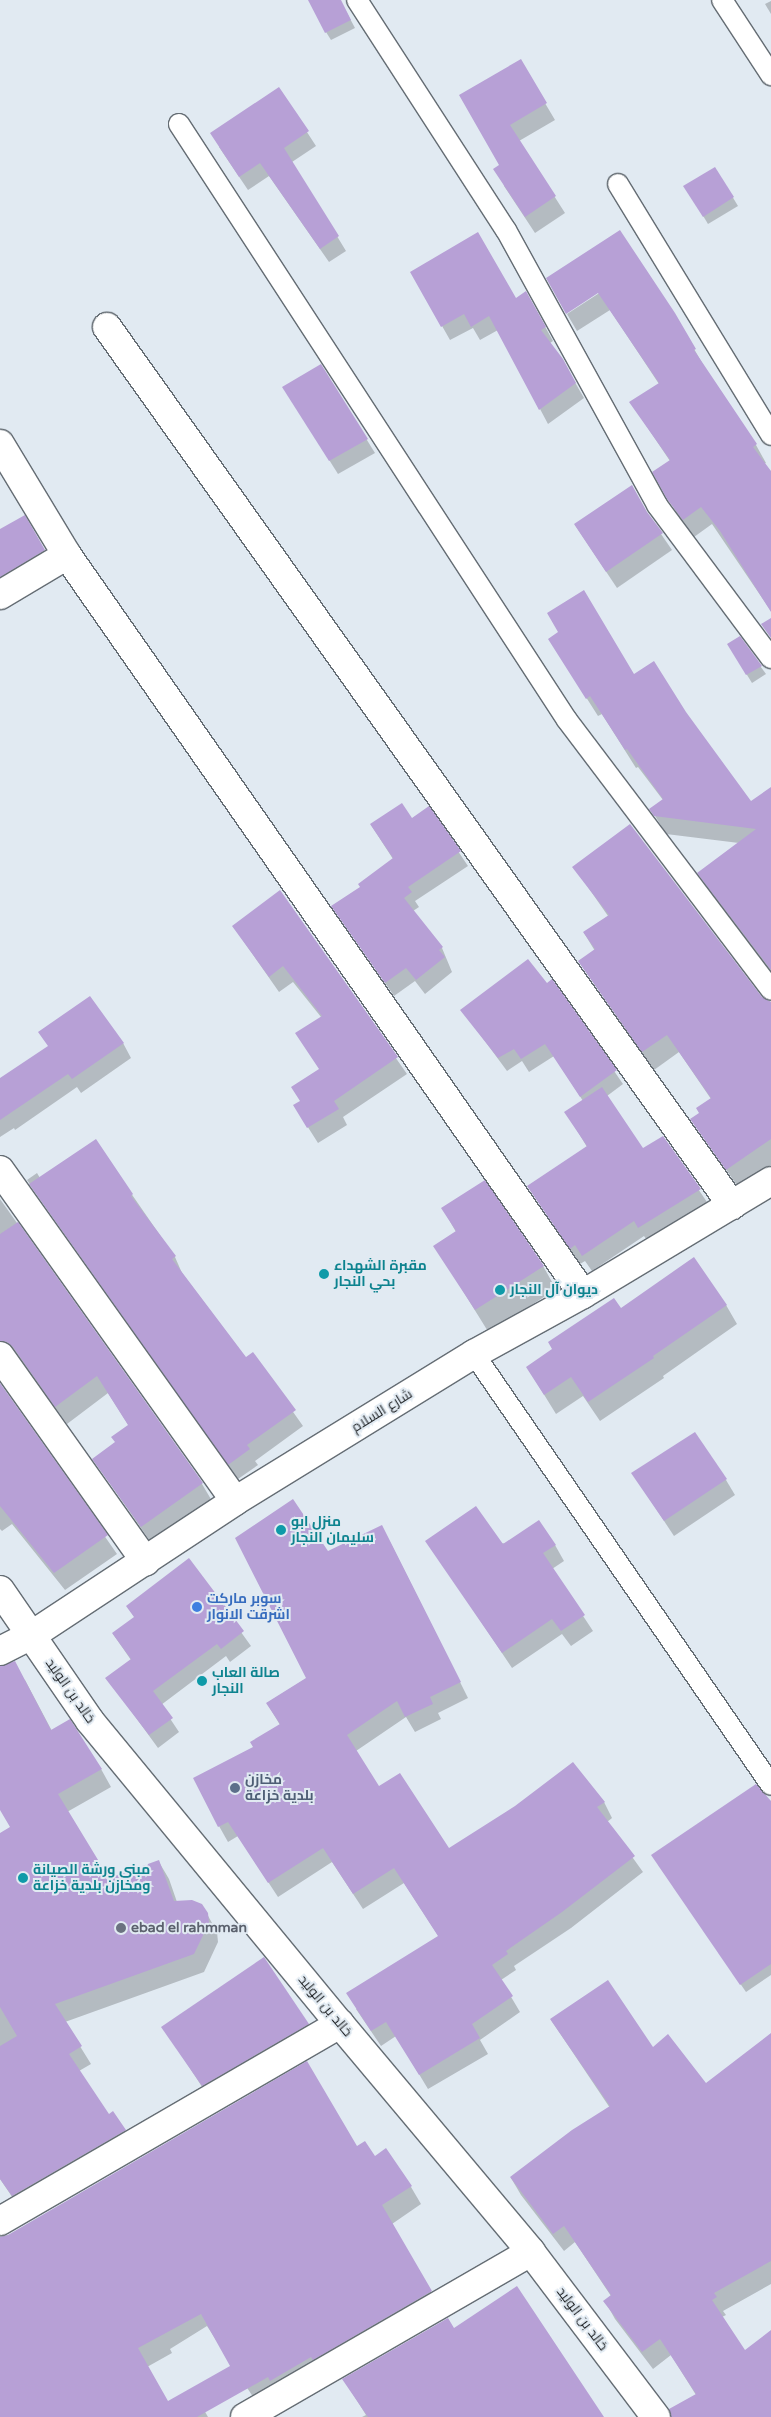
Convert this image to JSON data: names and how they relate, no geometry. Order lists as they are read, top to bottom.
{
  "streets": {
    "street": ["شارع السلام", "خالد بن الوليد"]
  },
  "crossings": [
    ["شارع السلام", "خالد بن الوليد"]
  ],
  "places": [
    "مقبرة الشهداء بحي النجار",
    "ديوان آل النجار",
    "منزل ابو سليمان النجار",
    "سوبر ماركت اشرقت الانوار",
    "صالة العاب النجار",
    "مخازن بلدية خزاعة",
    "مبنى ورشة الصيانة ومخازن بلدية خزاعة",
    "ebad el rahmman"
  ]
}
